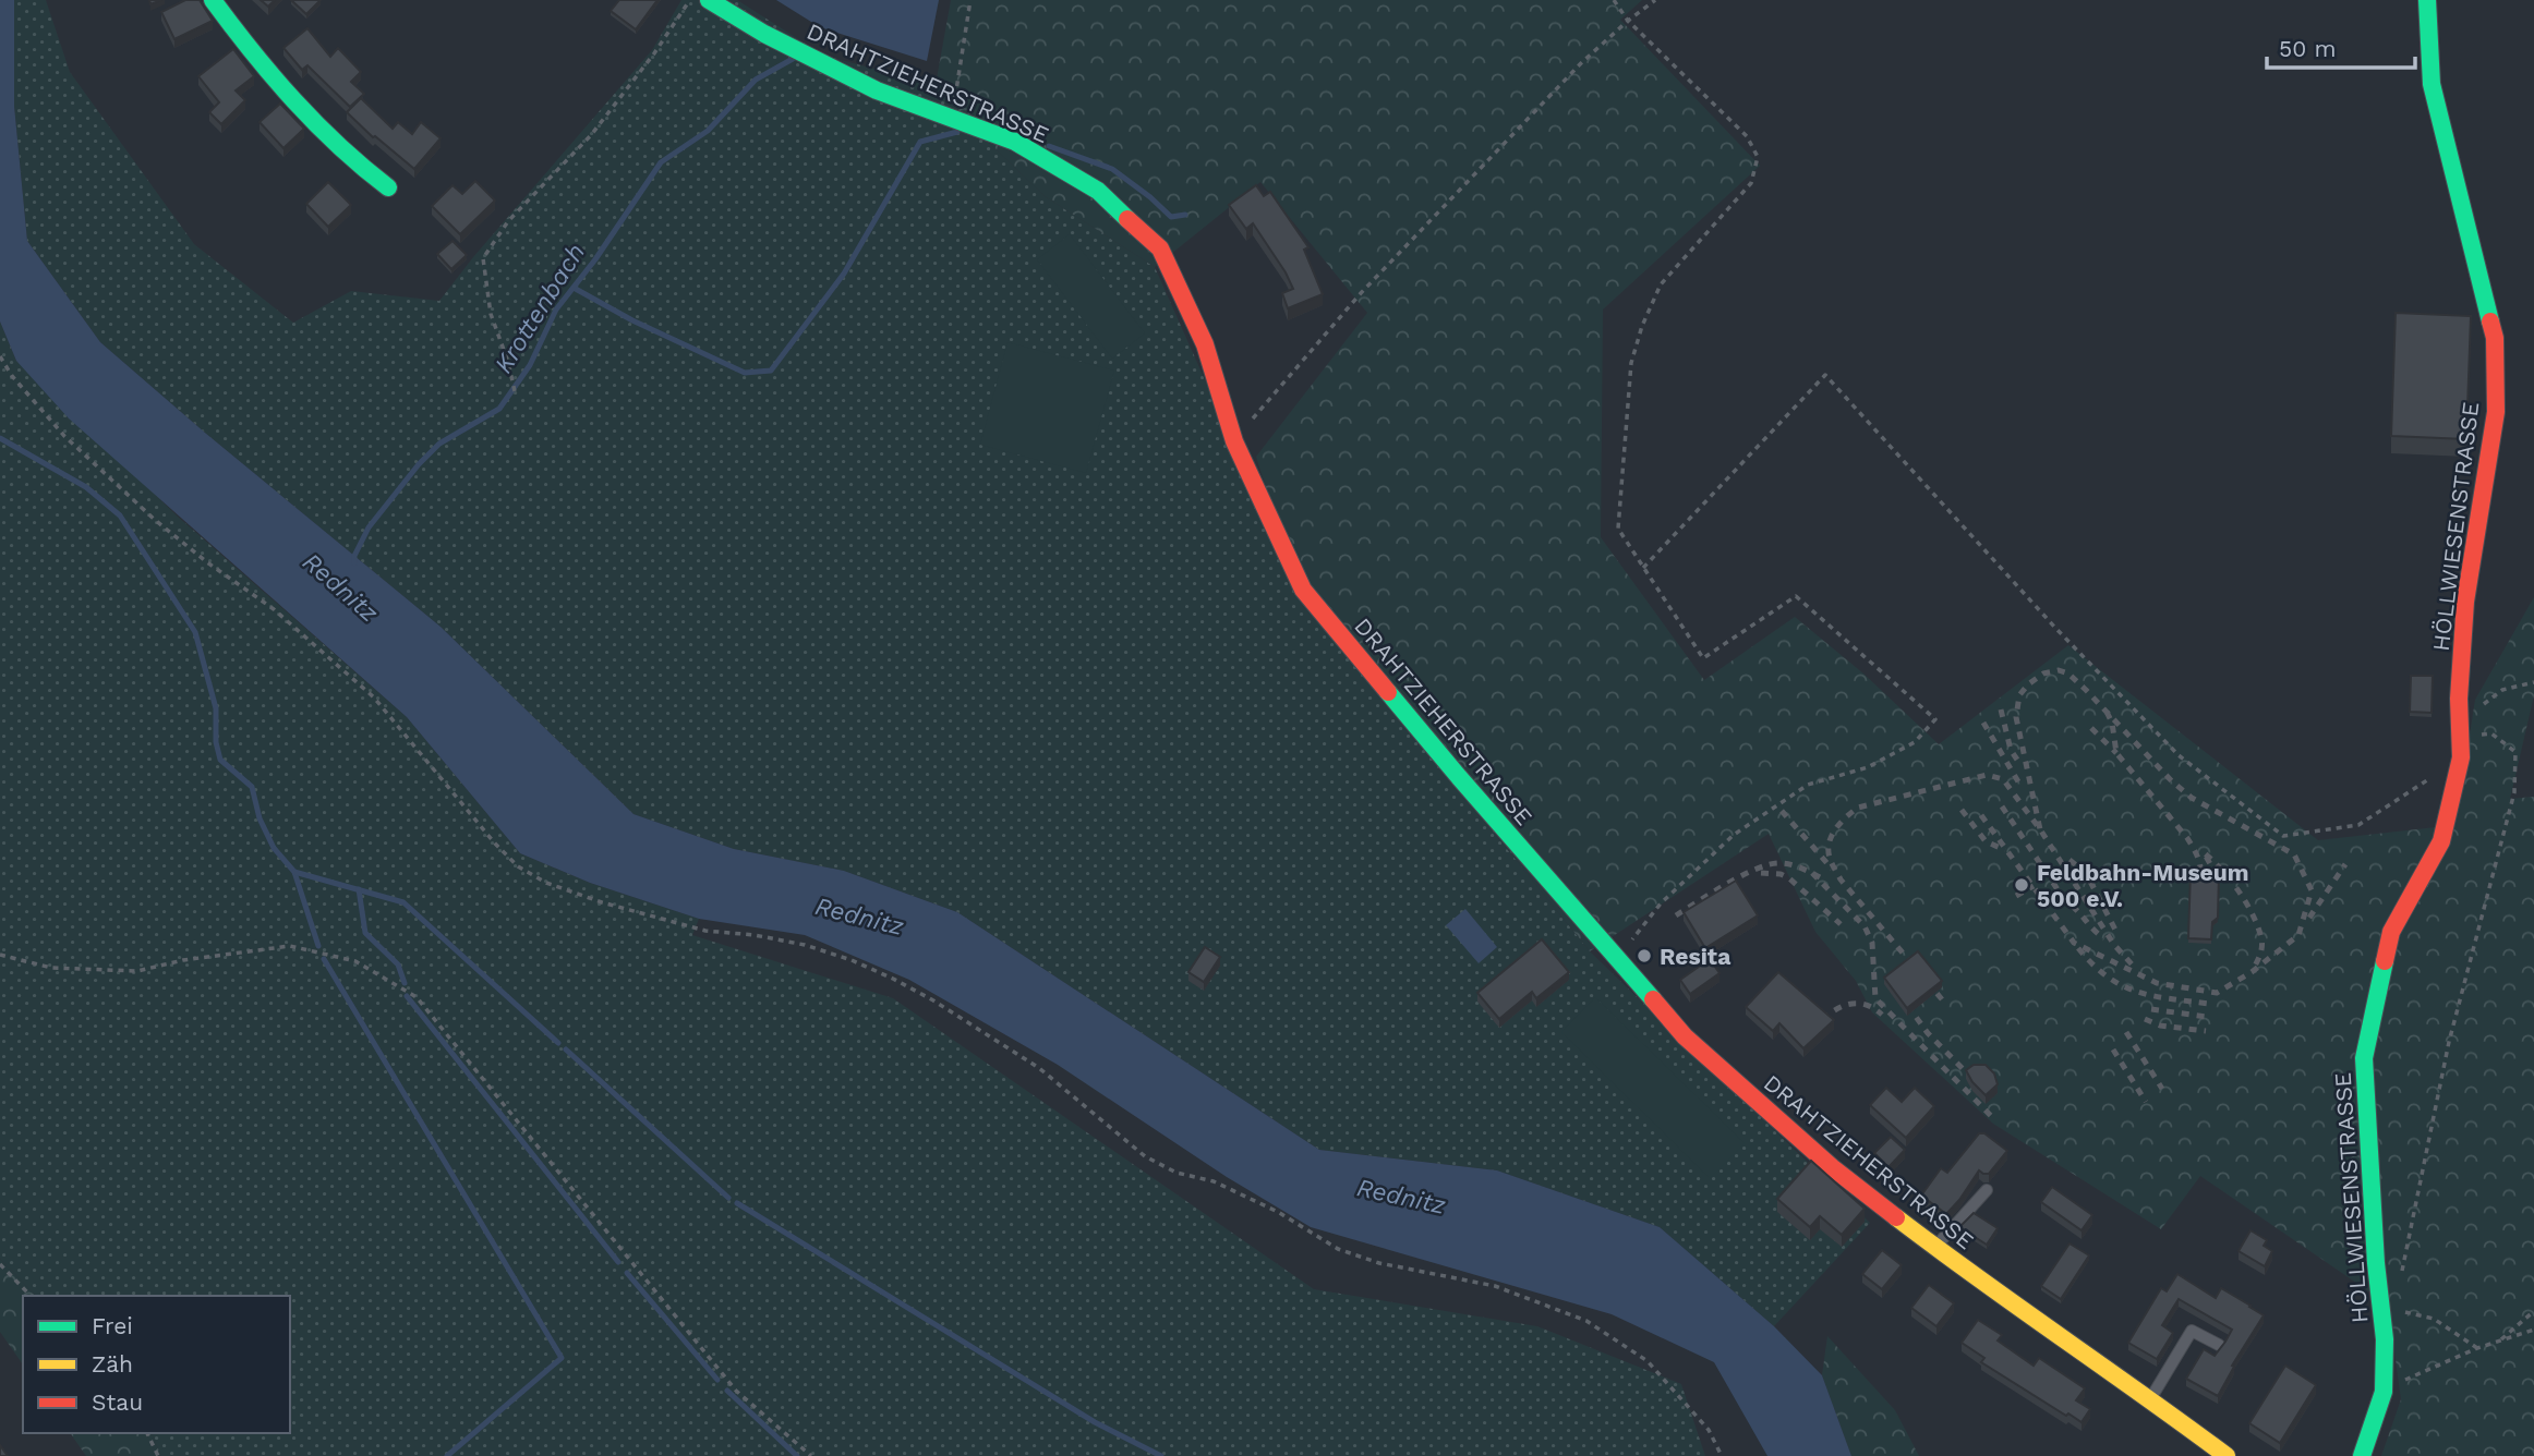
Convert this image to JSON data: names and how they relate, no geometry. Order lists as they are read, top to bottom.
{
  "streets": {
    "street": ["DRAHTZIEHERSTRASSE", "HÖLLWIESENSTRASSE"]
  },
  "water": ["Krottenbach", "Rednitz"],
  "places": ["Feldbahn-Museum 500 e.V.", "Resita"],
  "legend": ["Frei", "Zäh", "Stau"],
  "scale_bar": "50 m"
}
